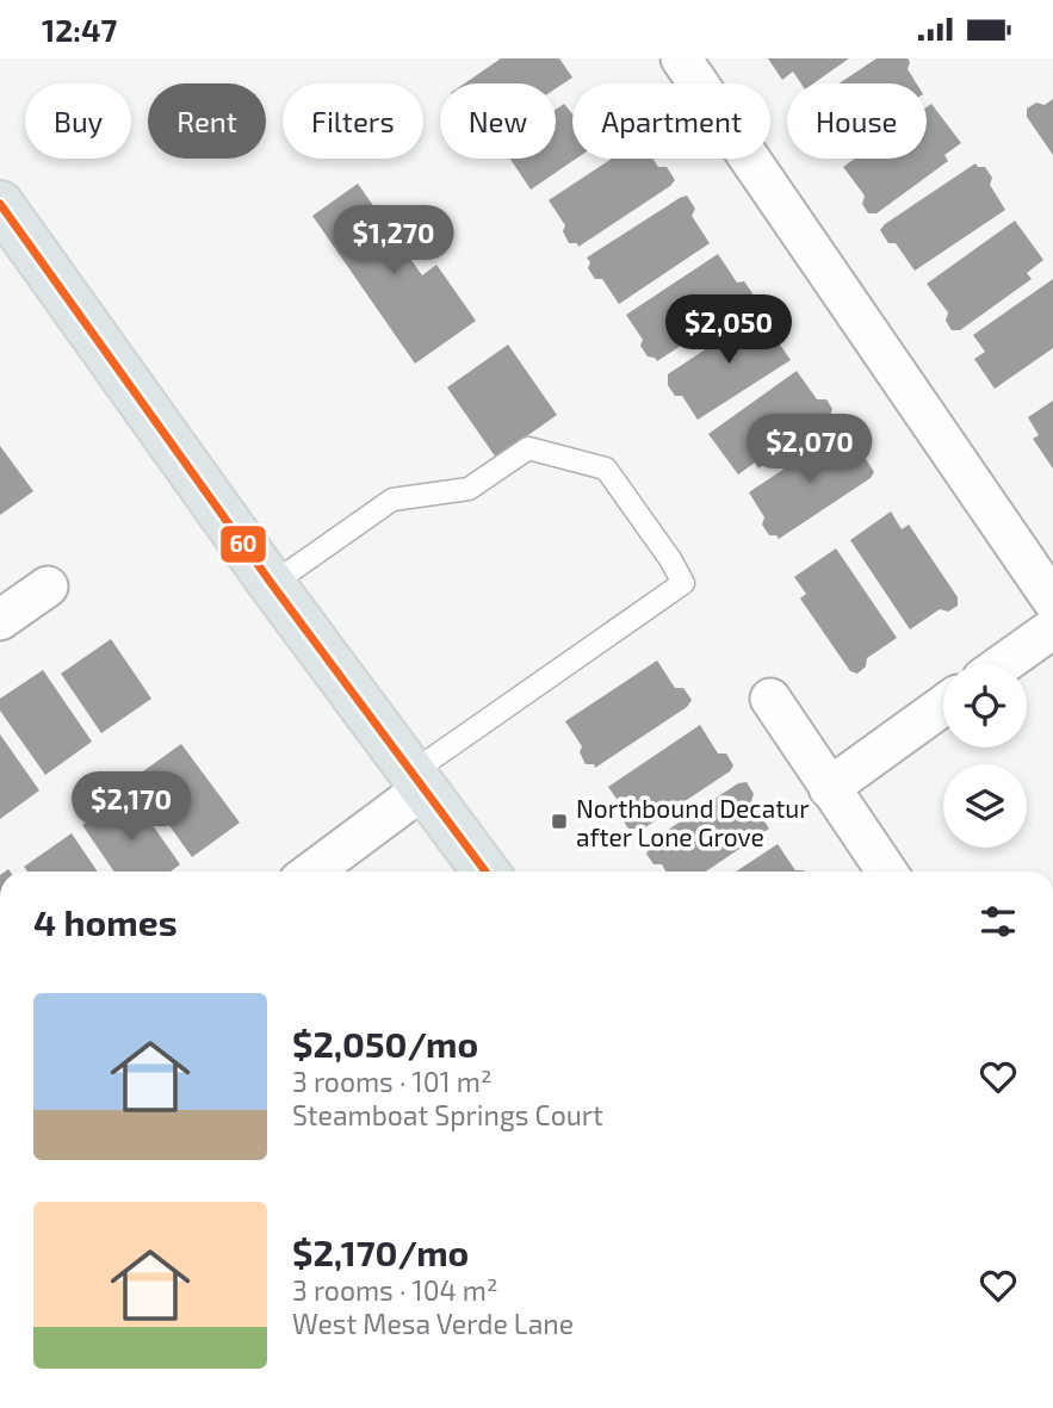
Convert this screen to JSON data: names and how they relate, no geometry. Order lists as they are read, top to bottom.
{
  "places": {
    "transit": ["Northbound Decatur after Lone Grove"]
  },
  "lines": ["transit line 60"],
  "page": {
    "status": "12:47",
    "chip": [
      "Buy",
      "Rent",
      "Filters",
      "New",
      "Apartment",
      "House"
    ],
    "price": [
      "$1,270",
      "$2,050",
      "$2,070",
      "$2,170"
    ],
    "heading": "4 homes",
    "list": [
      {
        "name": "$2,050/mo",
        "note": "3 rooms · 101 m² · Steamboat Springs Court"
      },
      {
        "name": "$2,170/mo",
        "note": "3 rooms · 104 m² · West Mesa Verde Lane"
      }
    ]
  }
}
